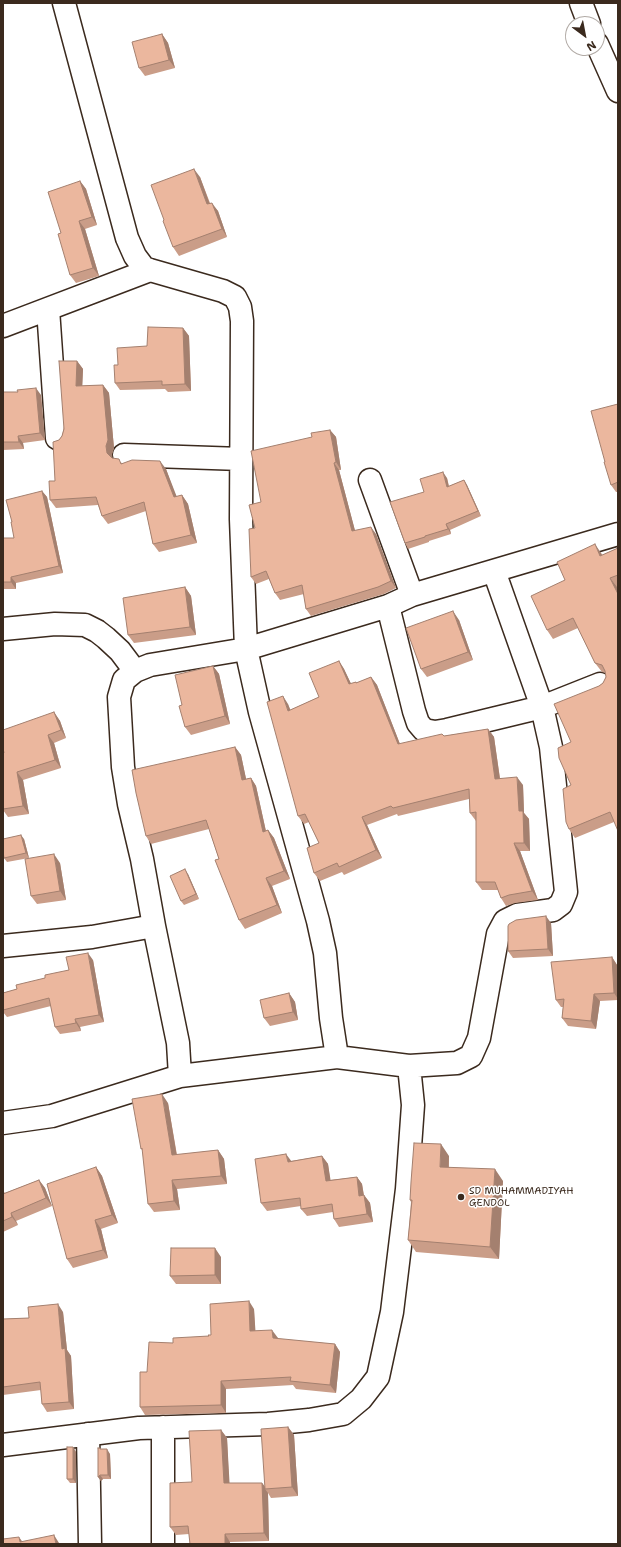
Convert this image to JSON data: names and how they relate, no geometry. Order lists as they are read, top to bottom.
{
  "places": ["SD MUHAMMADIYAH GENDOL"],
  "north": "bottom right"
}
